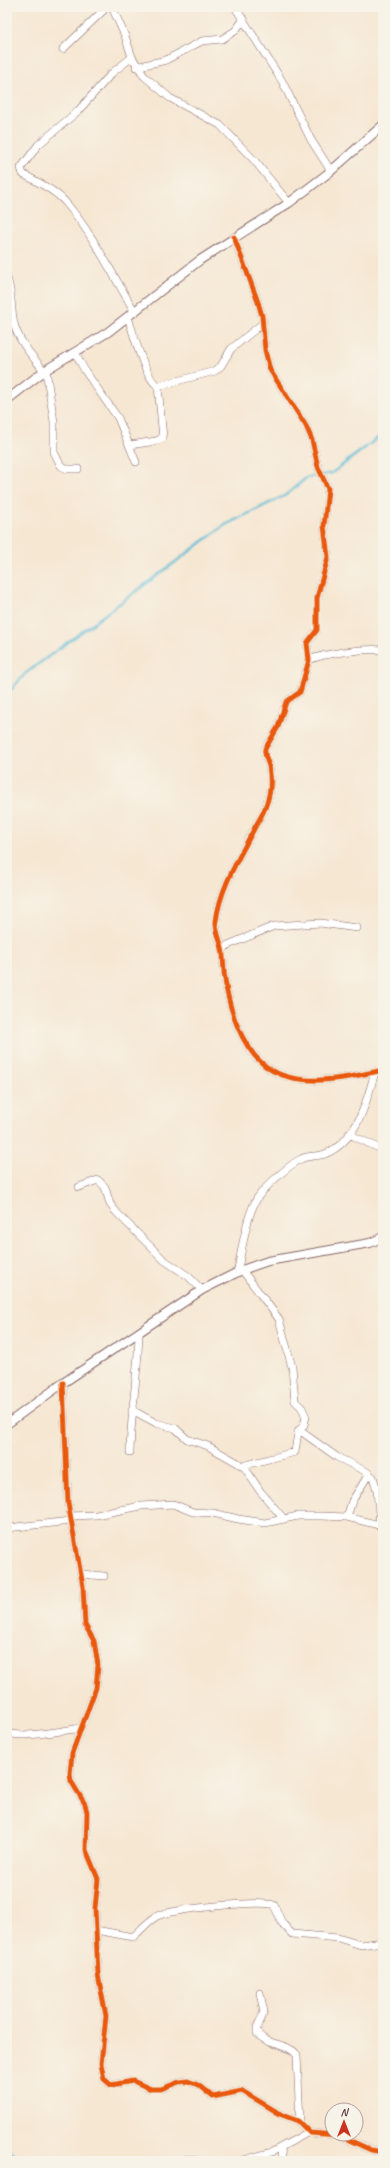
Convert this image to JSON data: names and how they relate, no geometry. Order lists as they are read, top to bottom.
{
  "north": "top"
}
